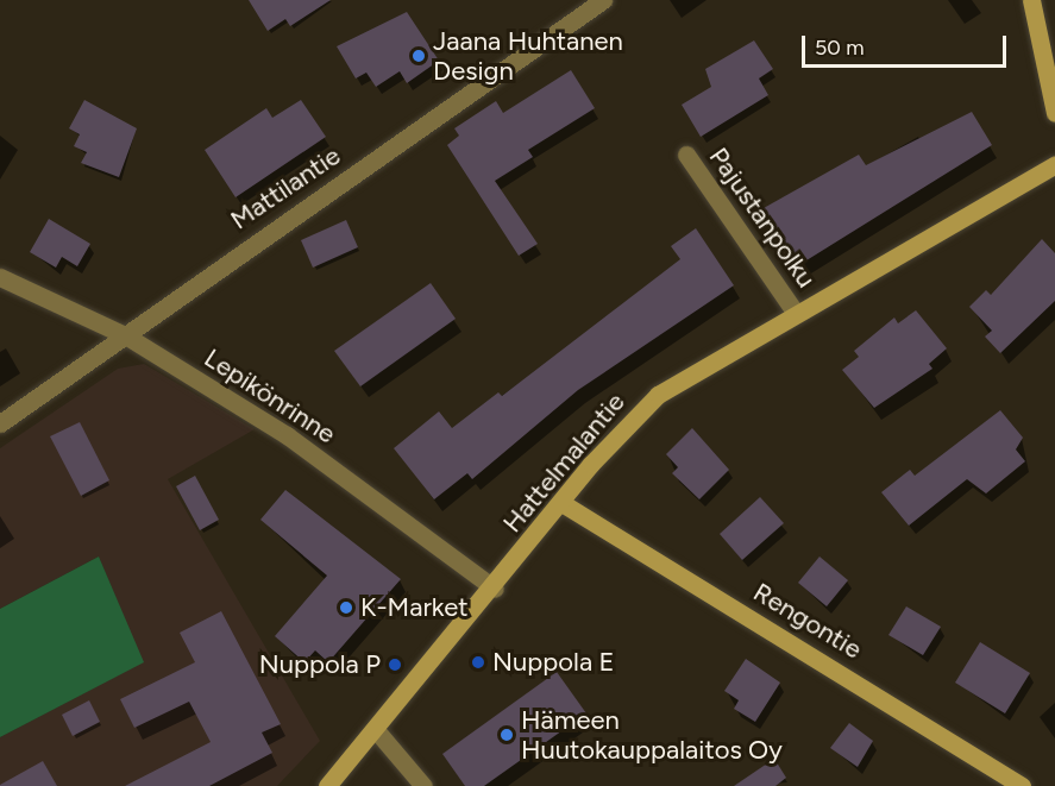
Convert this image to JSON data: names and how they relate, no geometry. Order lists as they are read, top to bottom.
{
  "streets": {
    "main road": ["Hattelmalantie", "Rengontie"],
    "street": ["Mattilantie", "Pajustanpolku", "Lepikönrinne"]
  },
  "crossings": [
    ["Mattilantie", "Lepikönrinne"],
    ["Pajustanpolku", "Hattelmalantie"],
    ["Lepikönrinne", "Hattelmalantie"],
    ["Hattelmalantie", "Rengontie"]
  ],
  "places": [
    "Jaana Huhtanen Design",
    "K-Market",
    "Nuppola E",
    "Nuppola P",
    "Hämeen Huutokauppalaitos Oy"
  ],
  "scale_bar": "50 m"
}
